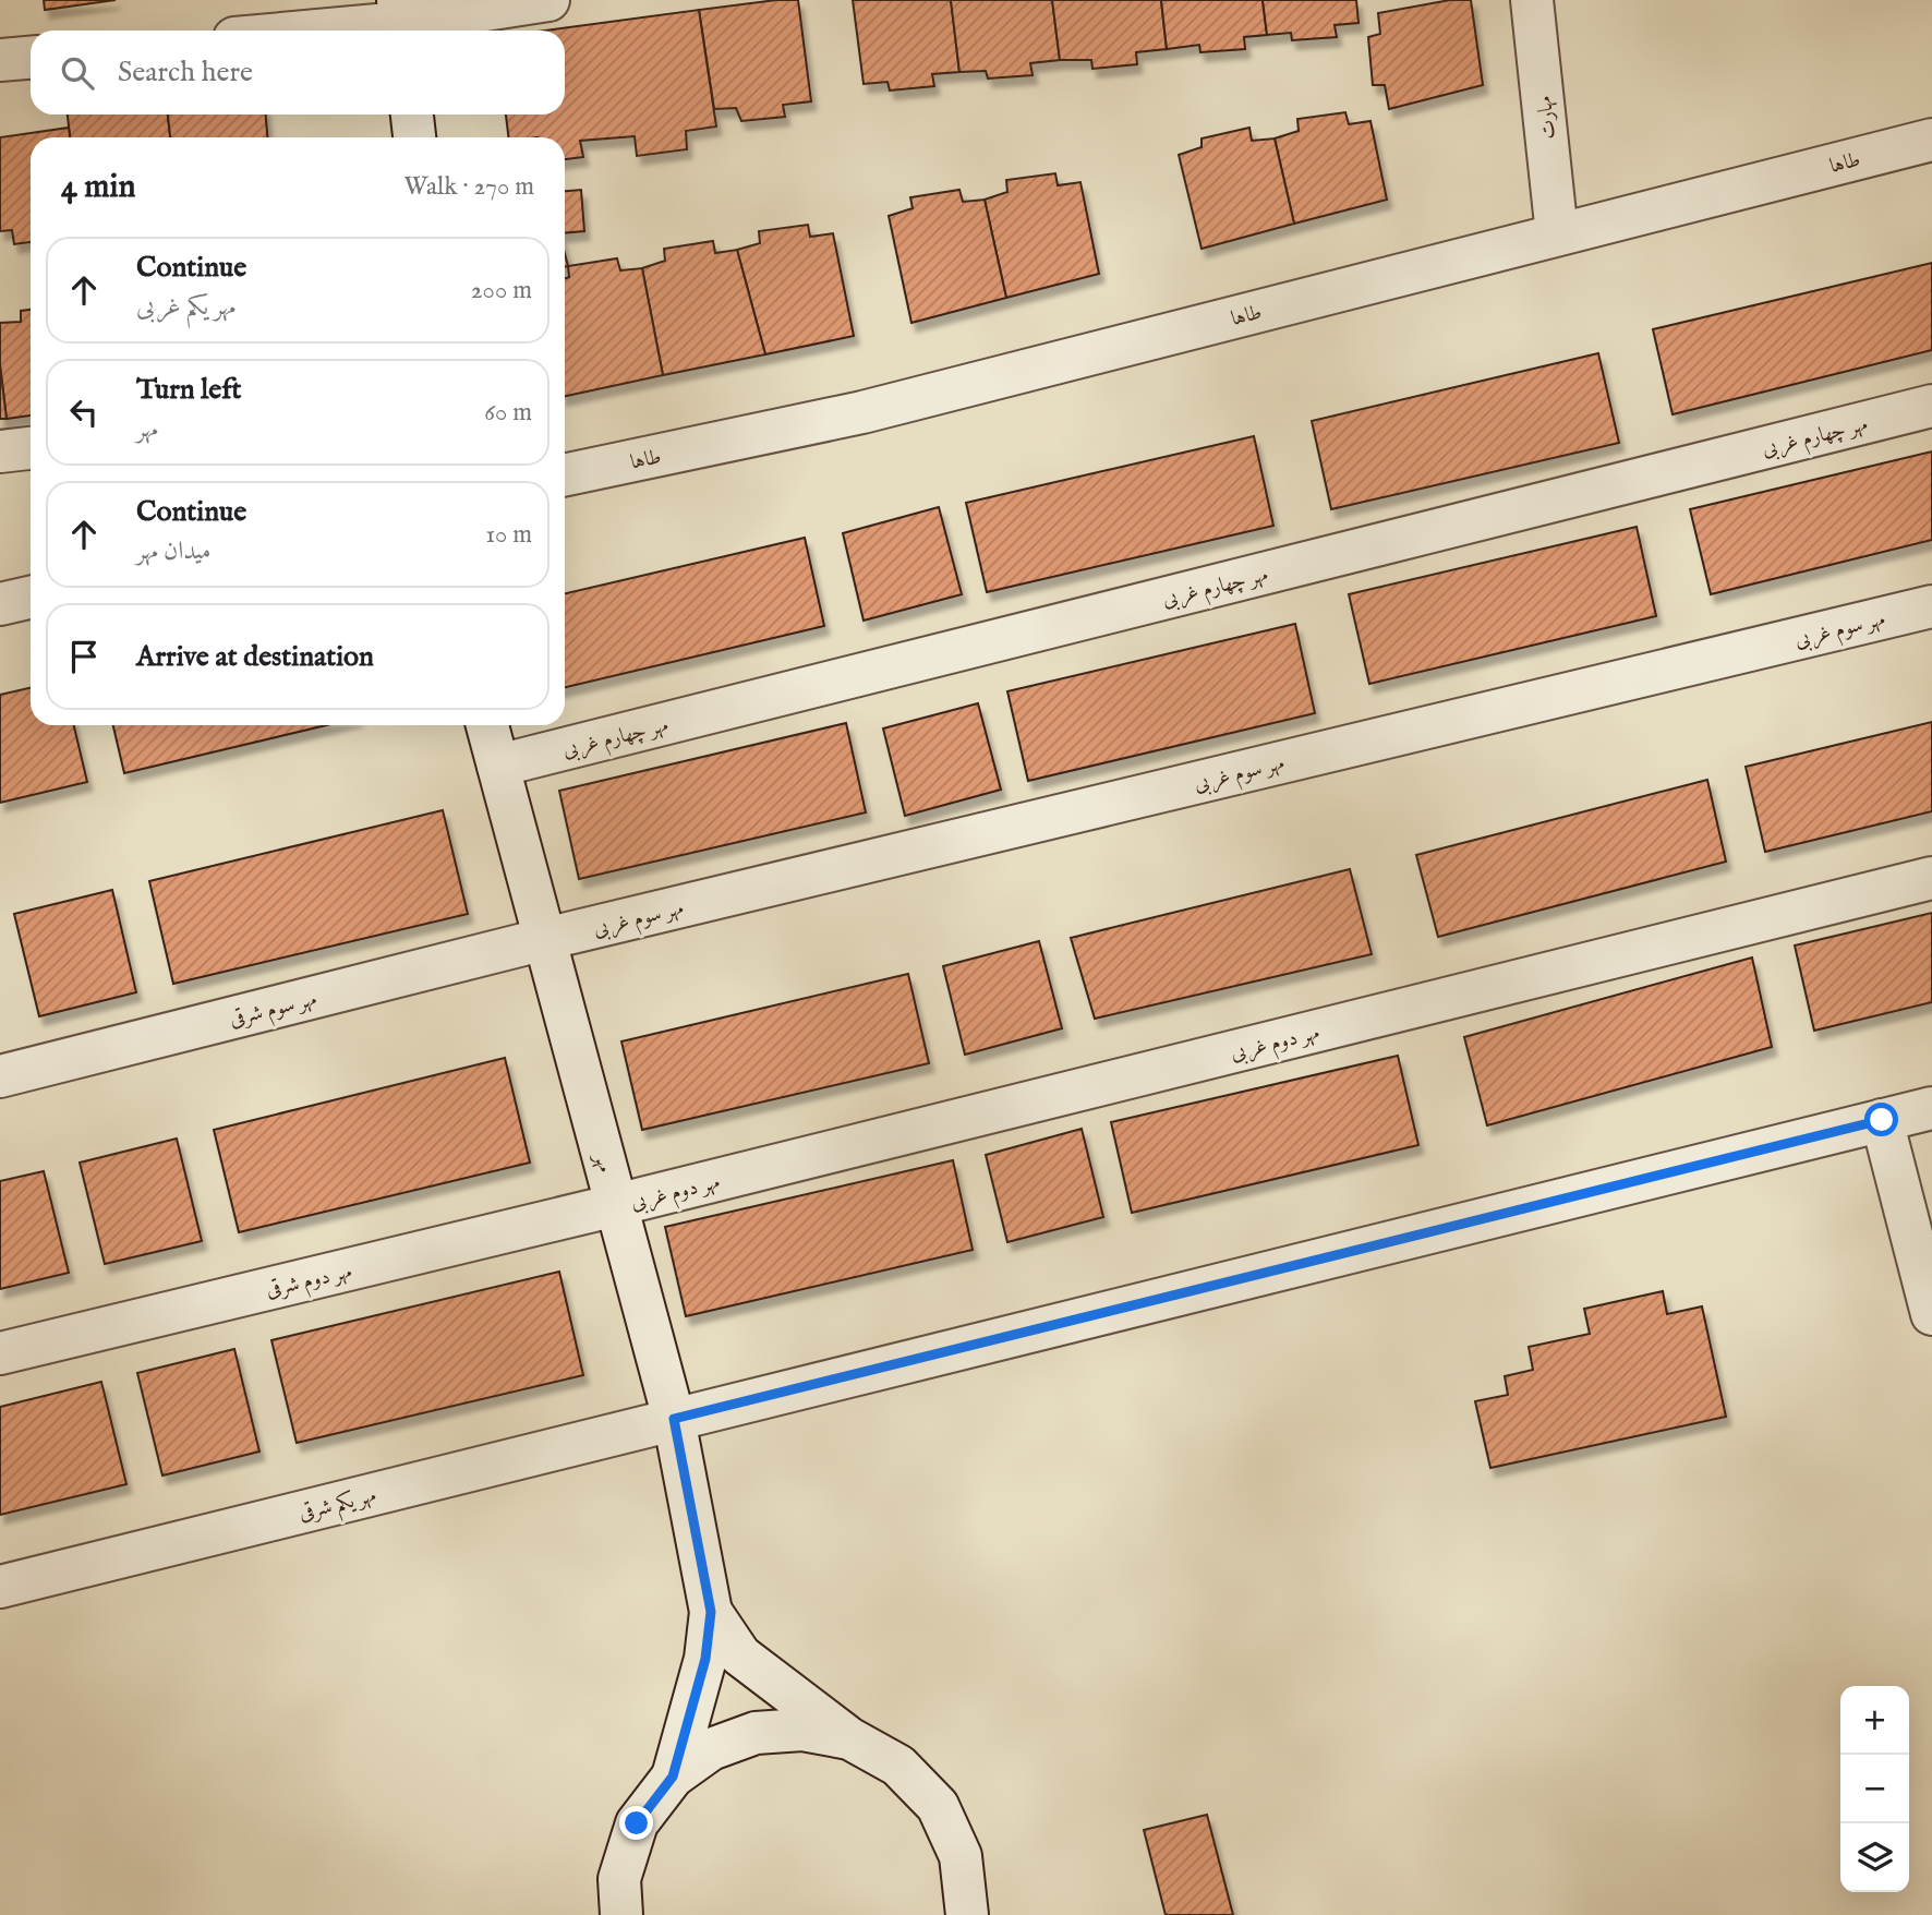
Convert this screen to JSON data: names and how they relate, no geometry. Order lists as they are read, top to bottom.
{
  "streets": {
    "street": [
      "مهارت",
      "طاها",
      "مهر چهارم غربی",
      "مهر سوم غربی",
      "مهر سوم شرقی",
      "مهر دوم غربی",
      "مهر",
      "مهر دوم شرقی",
      "مهر یکم شرقی"
    ]
  },
  "crossings": [
    ["مهارت", "طاها"],
    ["مهر چهارم غربی", "مهر"],
    ["مهر سوم غربی", "مهر سوم شرقی"],
    ["مهر سوم غربی", "مهر"],
    ["مهر سوم شرقی", "مهر"],
    ["مهر دوم غربی", "مهر"],
    ["مهر دوم غربی", "مهر دوم شرقی"],
    ["مهر", "مهر دوم شرقی"],
    ["مهر", "مهر یکم شرقی"]
  ],
  "page": {
    "search": "Search here",
    "heading": ["4 min", "Walk · 270 m"],
    "list": [
      ["Continue", "مهر یکم غربی", "200 m"],
      ["Turn left", "مهر", "60 m"],
      ["Continue", "میدان مهر", "10 m"],
      "Arrive at destination"
    ],
    "map_buttons": ["+", "−"]
  }
}
